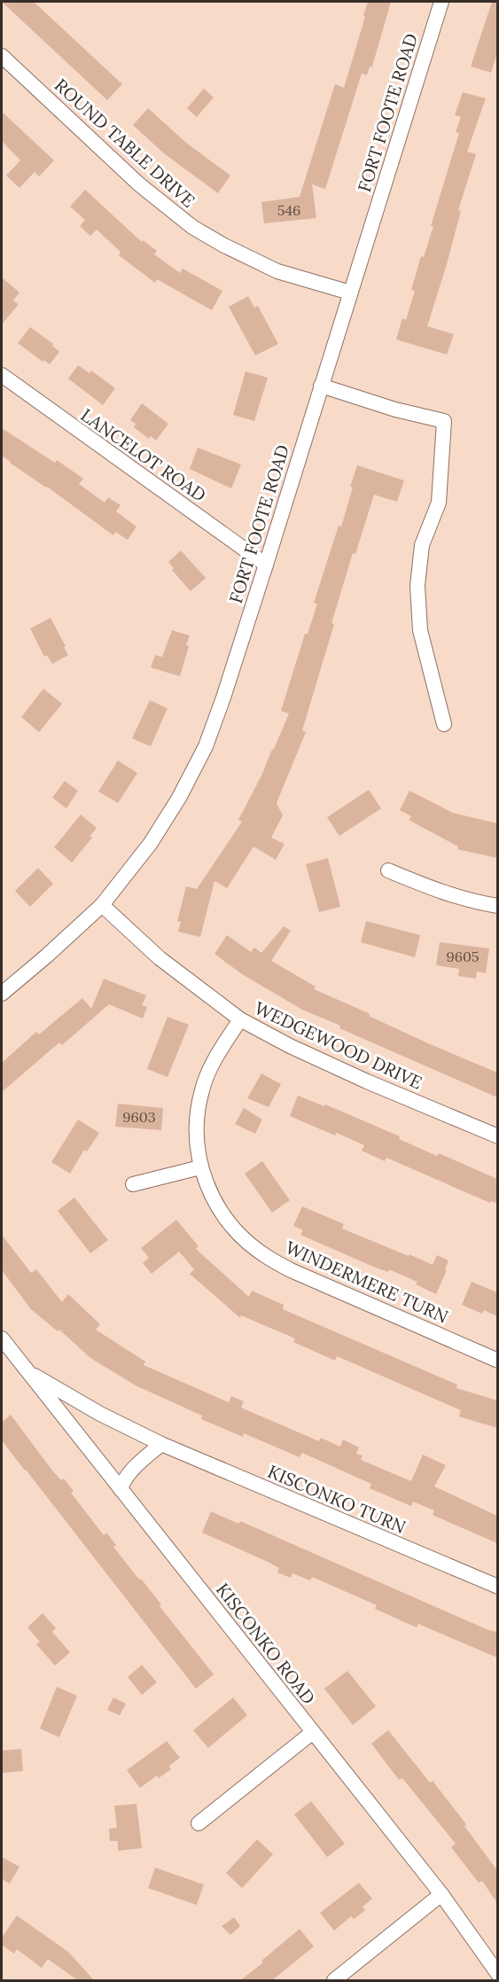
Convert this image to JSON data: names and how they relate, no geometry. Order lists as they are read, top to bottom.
{
  "streets": {
    "street": [
      "FORT FOOTE ROAD",
      "ROUND TABLE DRIVE",
      "LANCELOT ROAD",
      "WEDGEWOOD DRIVE",
      "WINDERMERE TURN",
      "KISCONKO TURN",
      "KISCONKO ROAD"
    ]
  },
  "crossings": [
    ["FORT FOOTE ROAD", "ROUND TABLE DRIVE"],
    ["FORT FOOTE ROAD", "LANCELOT ROAD"],
    ["FORT FOOTE ROAD", "WEDGEWOOD DRIVE"],
    ["WEDGEWOOD DRIVE", "WINDERMERE TURN"],
    ["KISCONKO TURN", "KISCONKO ROAD"]
  ],
  "house_numbers": ["546", "9605", "9603"]
}
